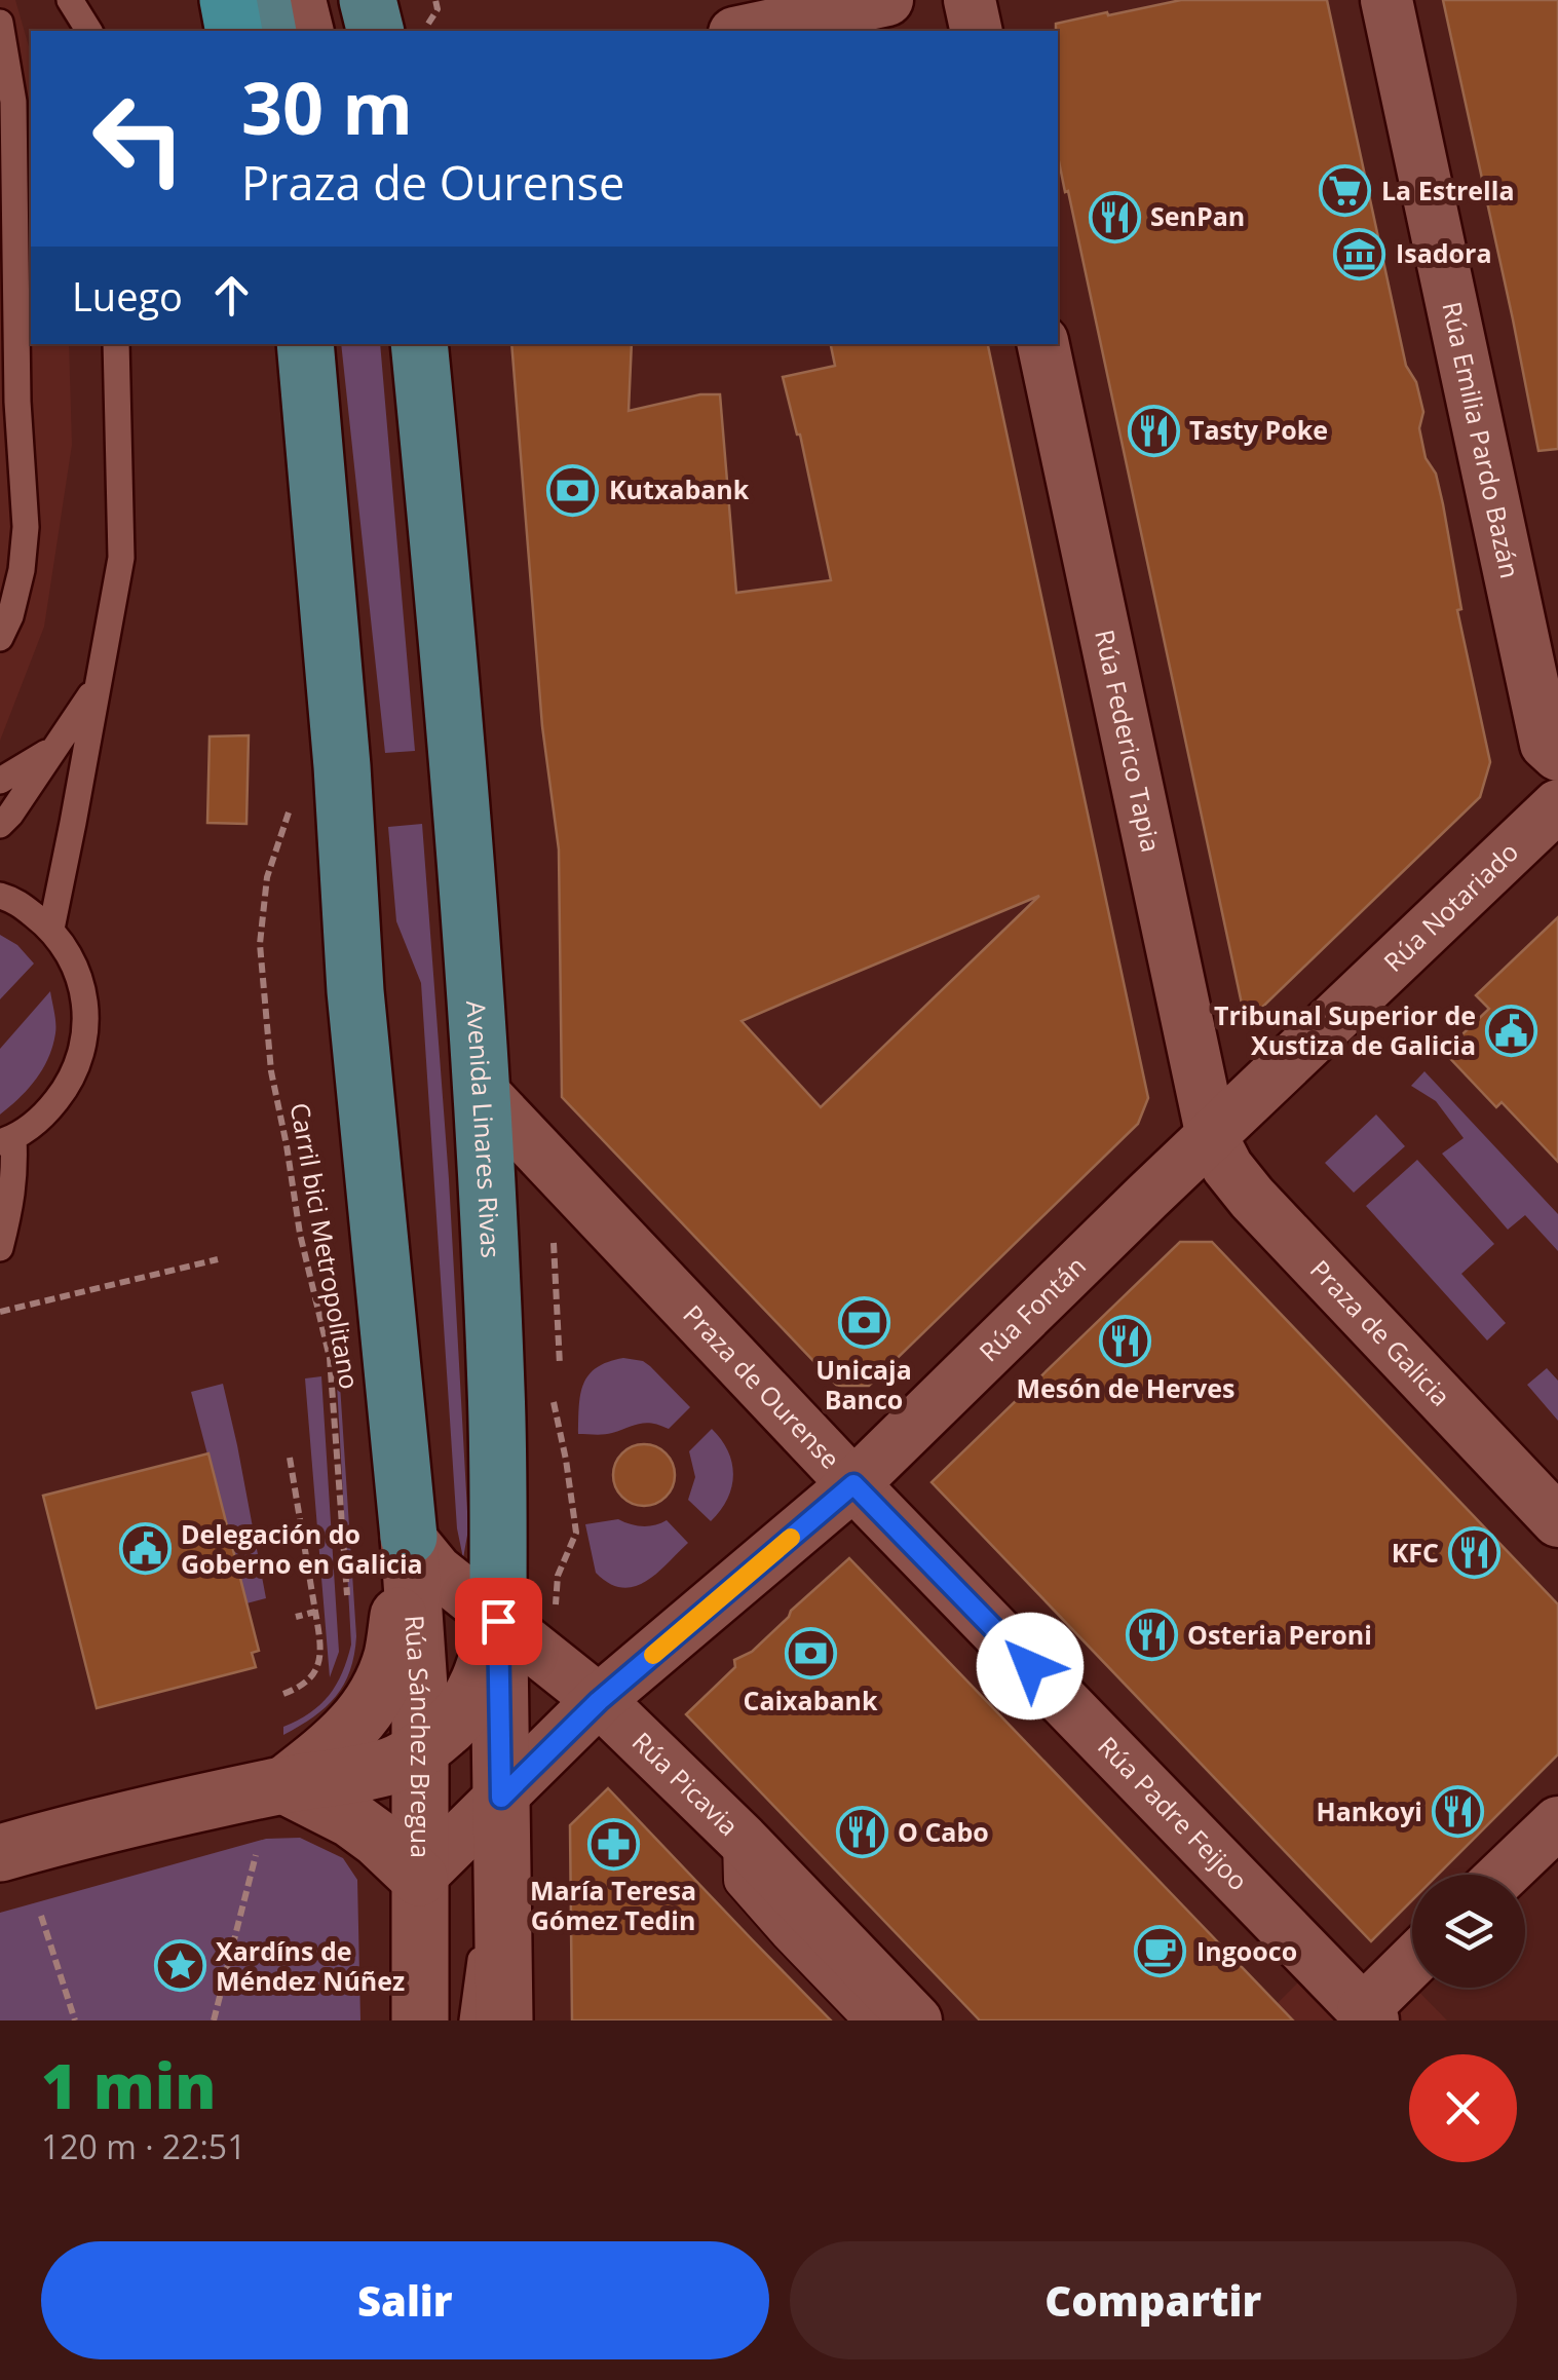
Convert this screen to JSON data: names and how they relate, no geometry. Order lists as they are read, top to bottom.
{
  "streets": {
    "main road": ["Avenida Linares Rivas", "Rúa Sánchez Bregua"],
    "street": [
      "Rúa Emilia Pardo Bazán",
      "Rúa Federico Tapia",
      "Rúa Notariado",
      "Rúa Fontán",
      "Praza de Galicia",
      "Praza de Ourense",
      "Rúa Picavia",
      "Rúa Padre Feijoo"
    ],
    "path": ["Carril bici Metropolitano"]
  },
  "crossings": [
    ["Rúa Federico Tapia", "Rúa Notariado"],
    ["Rúa Federico Tapia", "Rúa Fontán"],
    ["Rúa Federico Tapia", "Praza de Galicia"],
    ["Rúa Notariado", "Rúa Fontán"],
    ["Rúa Notariado", "Praza de Galicia"],
    ["Avenida Linares Rivas", "Praza de Ourense"],
    ["Avenida Linares Rivas", "Rúa Sánchez Bregua"],
    ["Avenida Linares Rivas", "Rúa Picavia"],
    ["Rúa Fontán", "Praza de Galicia"],
    ["Rúa Fontán", "Praza de Ourense"],
    ["Rúa Fontán", "Rúa Padre Feijoo"],
    ["Praza de Ourense", "Rúa Sánchez Bregua"],
    ["Praza de Ourense", "Rúa Picavia"],
    ["Praza de Ourense", "Rúa Padre Feijoo"],
    ["Rúa Sánchez Bregua", "Rúa Picavia"]
  ],
  "places": {
    "supermarket": ["La Estrella"],
    "restaurant": [
      "SenPan",
      "Tasty Poke",
      "Mesón de Herves",
      "KFC",
      "Osteria Peroni",
      "Hankoyi",
      "O Cabo"
    ],
    "museum": ["Isadora"],
    "bank": ["Kutxabank", "Unicaja Banco", "Caixabank"],
    "public building": ["Tribunal Superior de Xustiza de Galicia", "Delegación do Goberno en Galicia"],
    "pharmacy": ["María Teresa Gómez Tedin"],
    "cafe": ["Ingooco"],
    "place": ["Xardíns de Méndez Núñez"]
  },
  "page": {
    "turn": ["30 m", "Praza de Ourense"],
    "then": "Luego",
    "heading": ["1 min", "120 m · 22:51"],
    "buttons": ["Salir", "Compartir"]
  }
}
